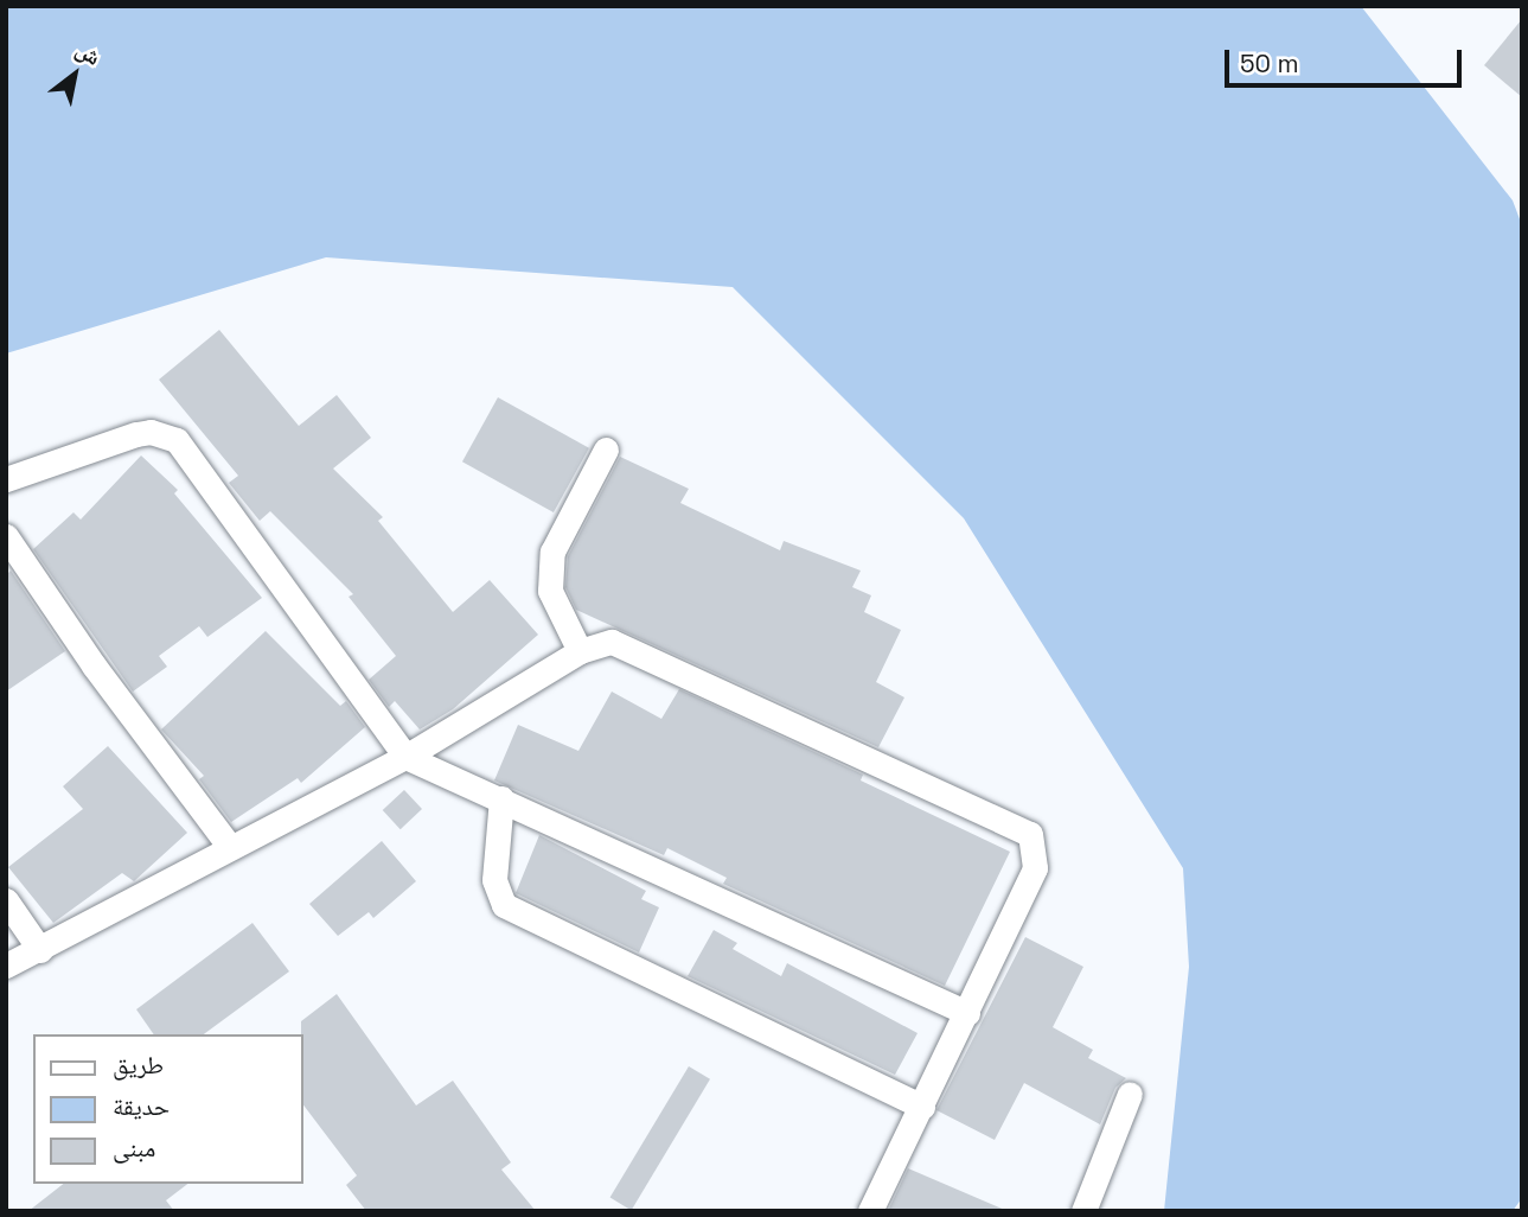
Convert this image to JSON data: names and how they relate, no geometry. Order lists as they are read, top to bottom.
{
  "legend": ["طريق", "حديقة", "مبنى"],
  "scale_bar": "50 m",
  "north": "top right"
}
